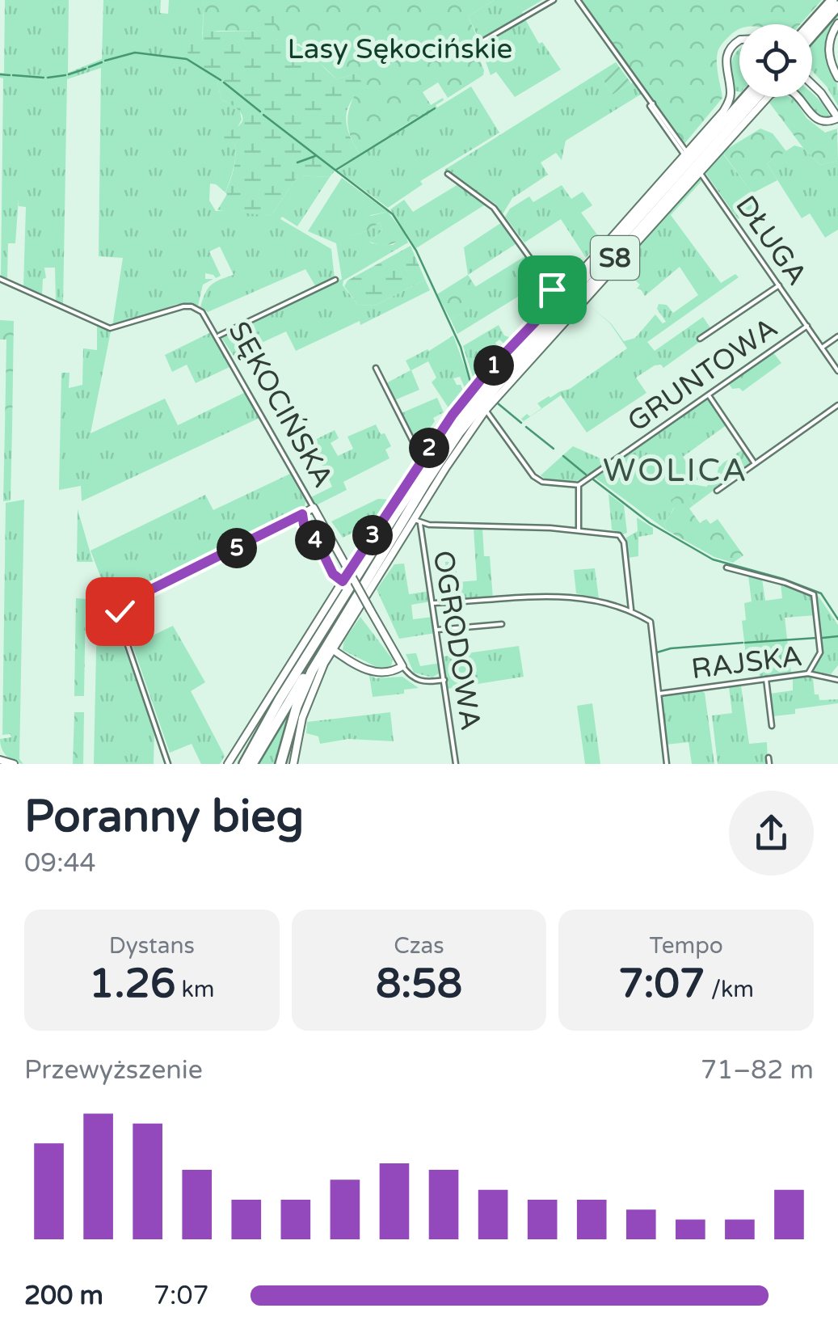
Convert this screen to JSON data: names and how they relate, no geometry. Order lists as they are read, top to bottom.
{
  "streets": {
    "highway": ["S8"],
    "street": [
      "DŁUGA",
      "GRUNTOWA",
      "SĘKOCIŃSKA",
      "OGRODOWA",
      "RAJSKA"
    ]
  },
  "crossings": [
    ["DŁUGA", "GRUNTOWA"]
  ],
  "districts": ["WOLICA"],
  "parks": ["Lasy Sękocińskie"],
  "page": {
    "pins": [
      "1",
      "2",
      "3",
      "4",
      "5"
    ],
    "heading": ["Poranny bieg", "09:44"],
    "stats": [
      ["Dystans", "1.26 km"],
      ["Czas", "8:58"],
      ["Tempo", "7:07 /km"]
    ],
    "chart": ["Przewyższenie", "71–82 m"],
    "list": [
      {
        "name": "200 m",
        "note": "7:07"
      }
    ]
  }
}
